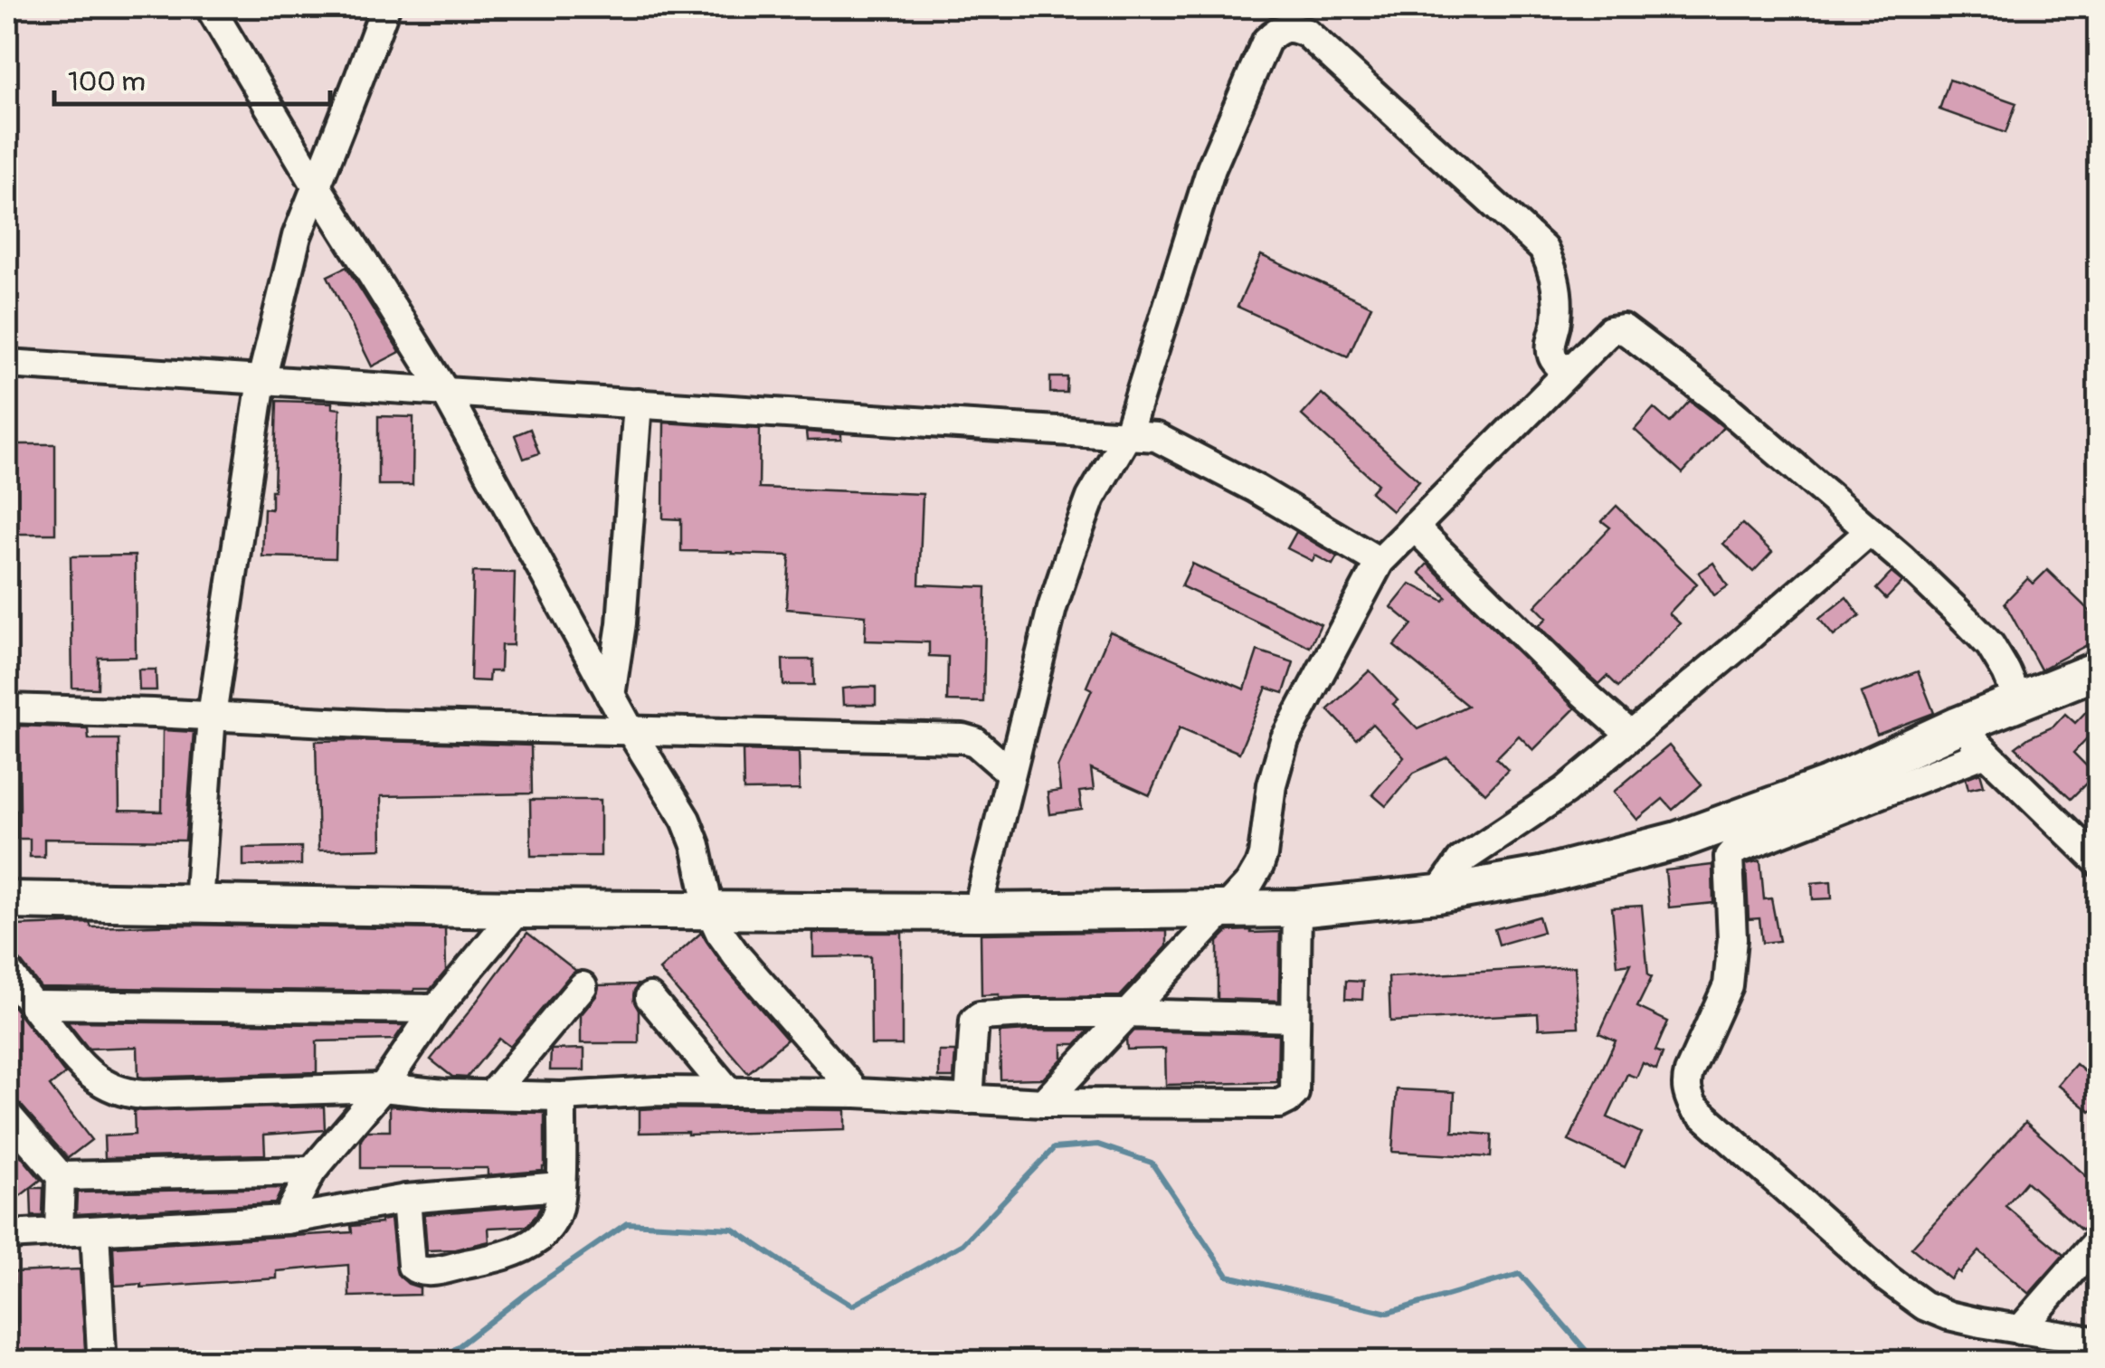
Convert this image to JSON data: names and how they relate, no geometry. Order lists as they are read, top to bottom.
{
  "scale_bar": "100 m"
}
